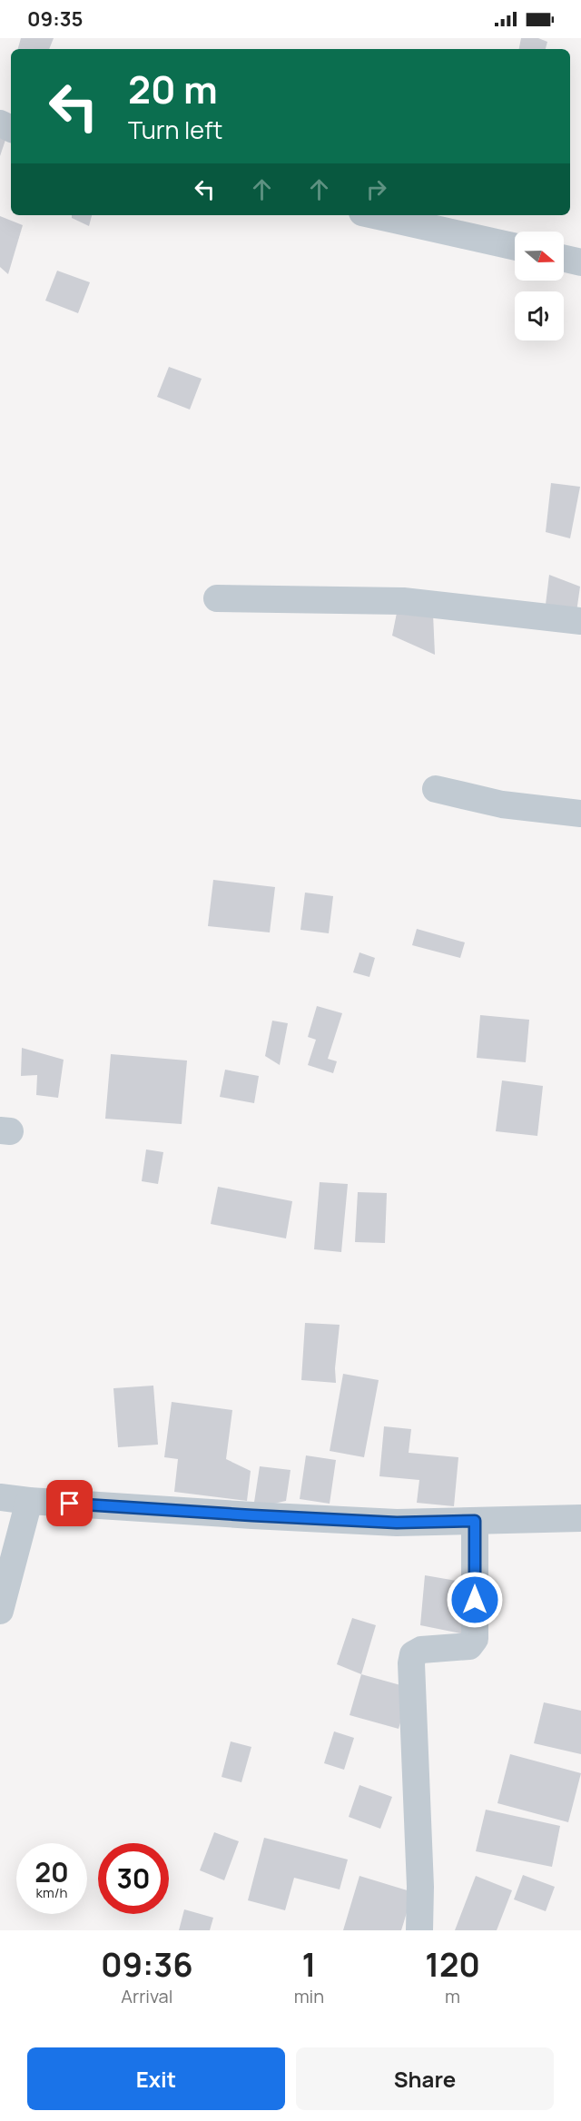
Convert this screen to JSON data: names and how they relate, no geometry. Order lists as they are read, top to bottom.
{
  "north": "right",
  "page": {
    "status": "09:35",
    "turn": ["20 m", "Turn left"],
    "speed": "20 km/h",
    "limit": "30",
    "eta": [
      "09:36",
      "Arrival",
      "1",
      "min",
      "120",
      "m"
    ],
    "buttons": ["Exit", "Share"]
  }
}
